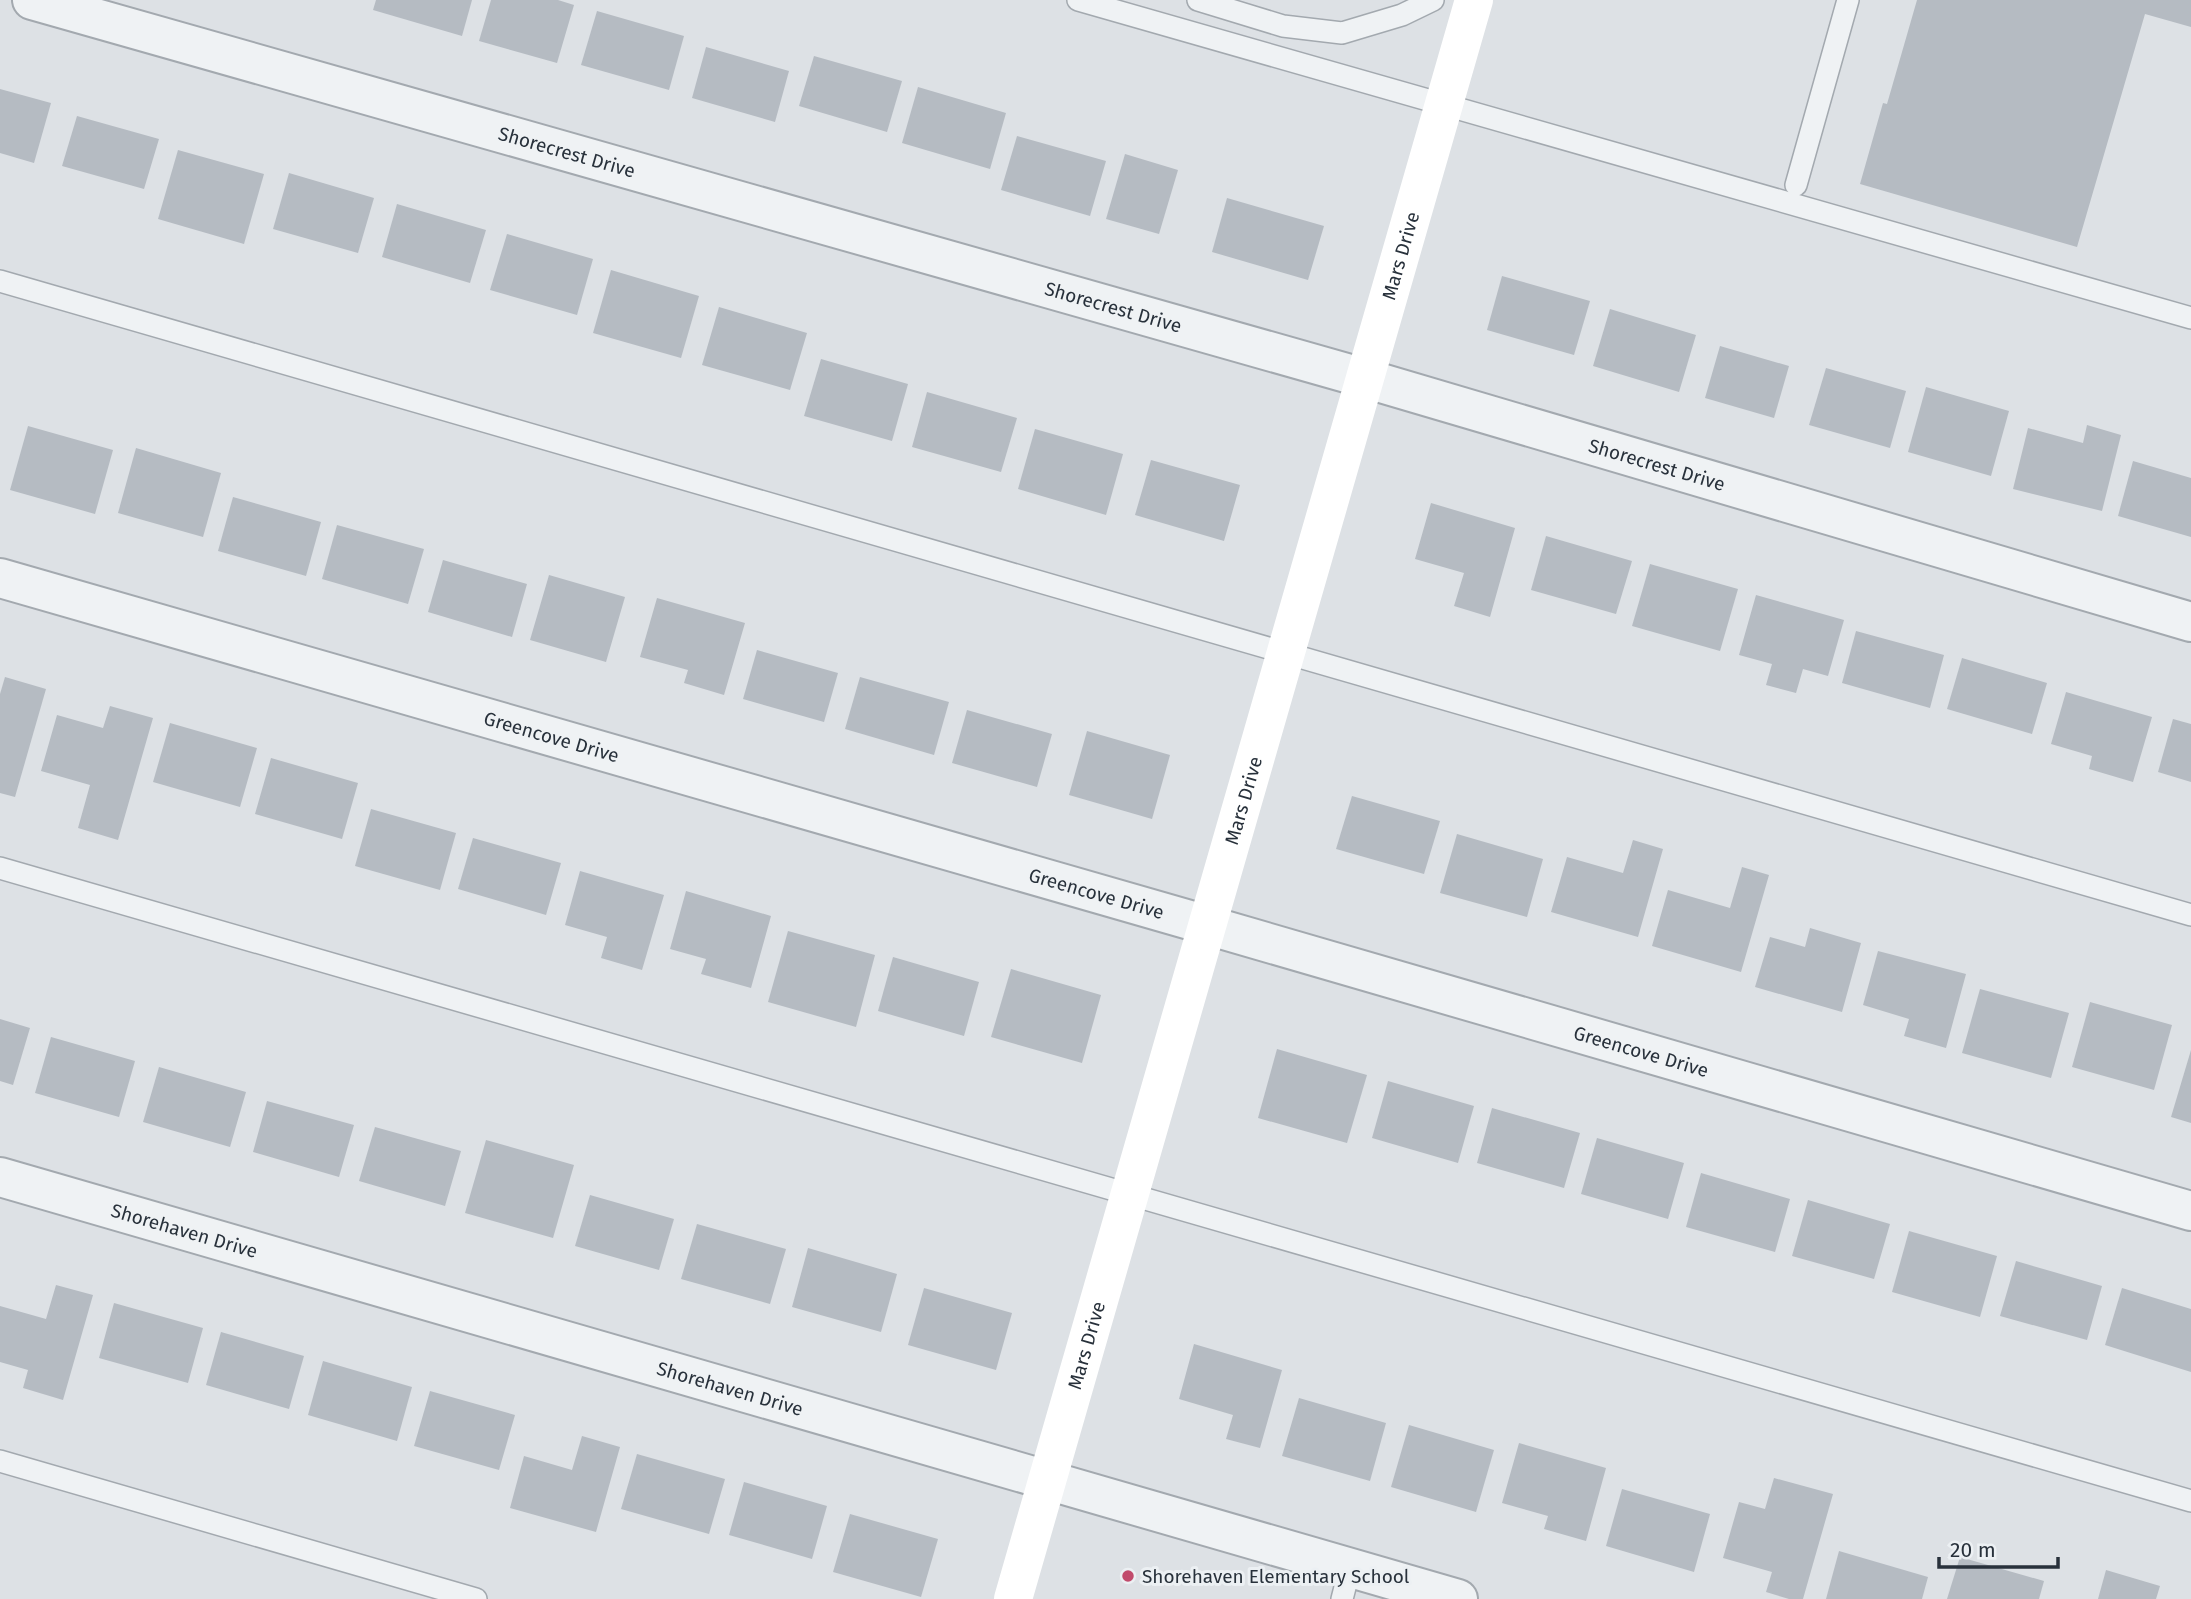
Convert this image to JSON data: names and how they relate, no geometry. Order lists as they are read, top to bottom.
{
  "streets": {
    "street": [
      "Shorecrest Drive",
      "Mars Drive",
      "Greencove Drive",
      "Shorehaven Drive"
    ]
  },
  "crossings": [
    ["Shorecrest Drive", "Mars Drive"],
    ["Mars Drive", "Greencove Drive"],
    ["Mars Drive", "Shorehaven Drive"]
  ],
  "places": ["Shorehaven Elementary School"],
  "scale_bar": "20 m"
}
